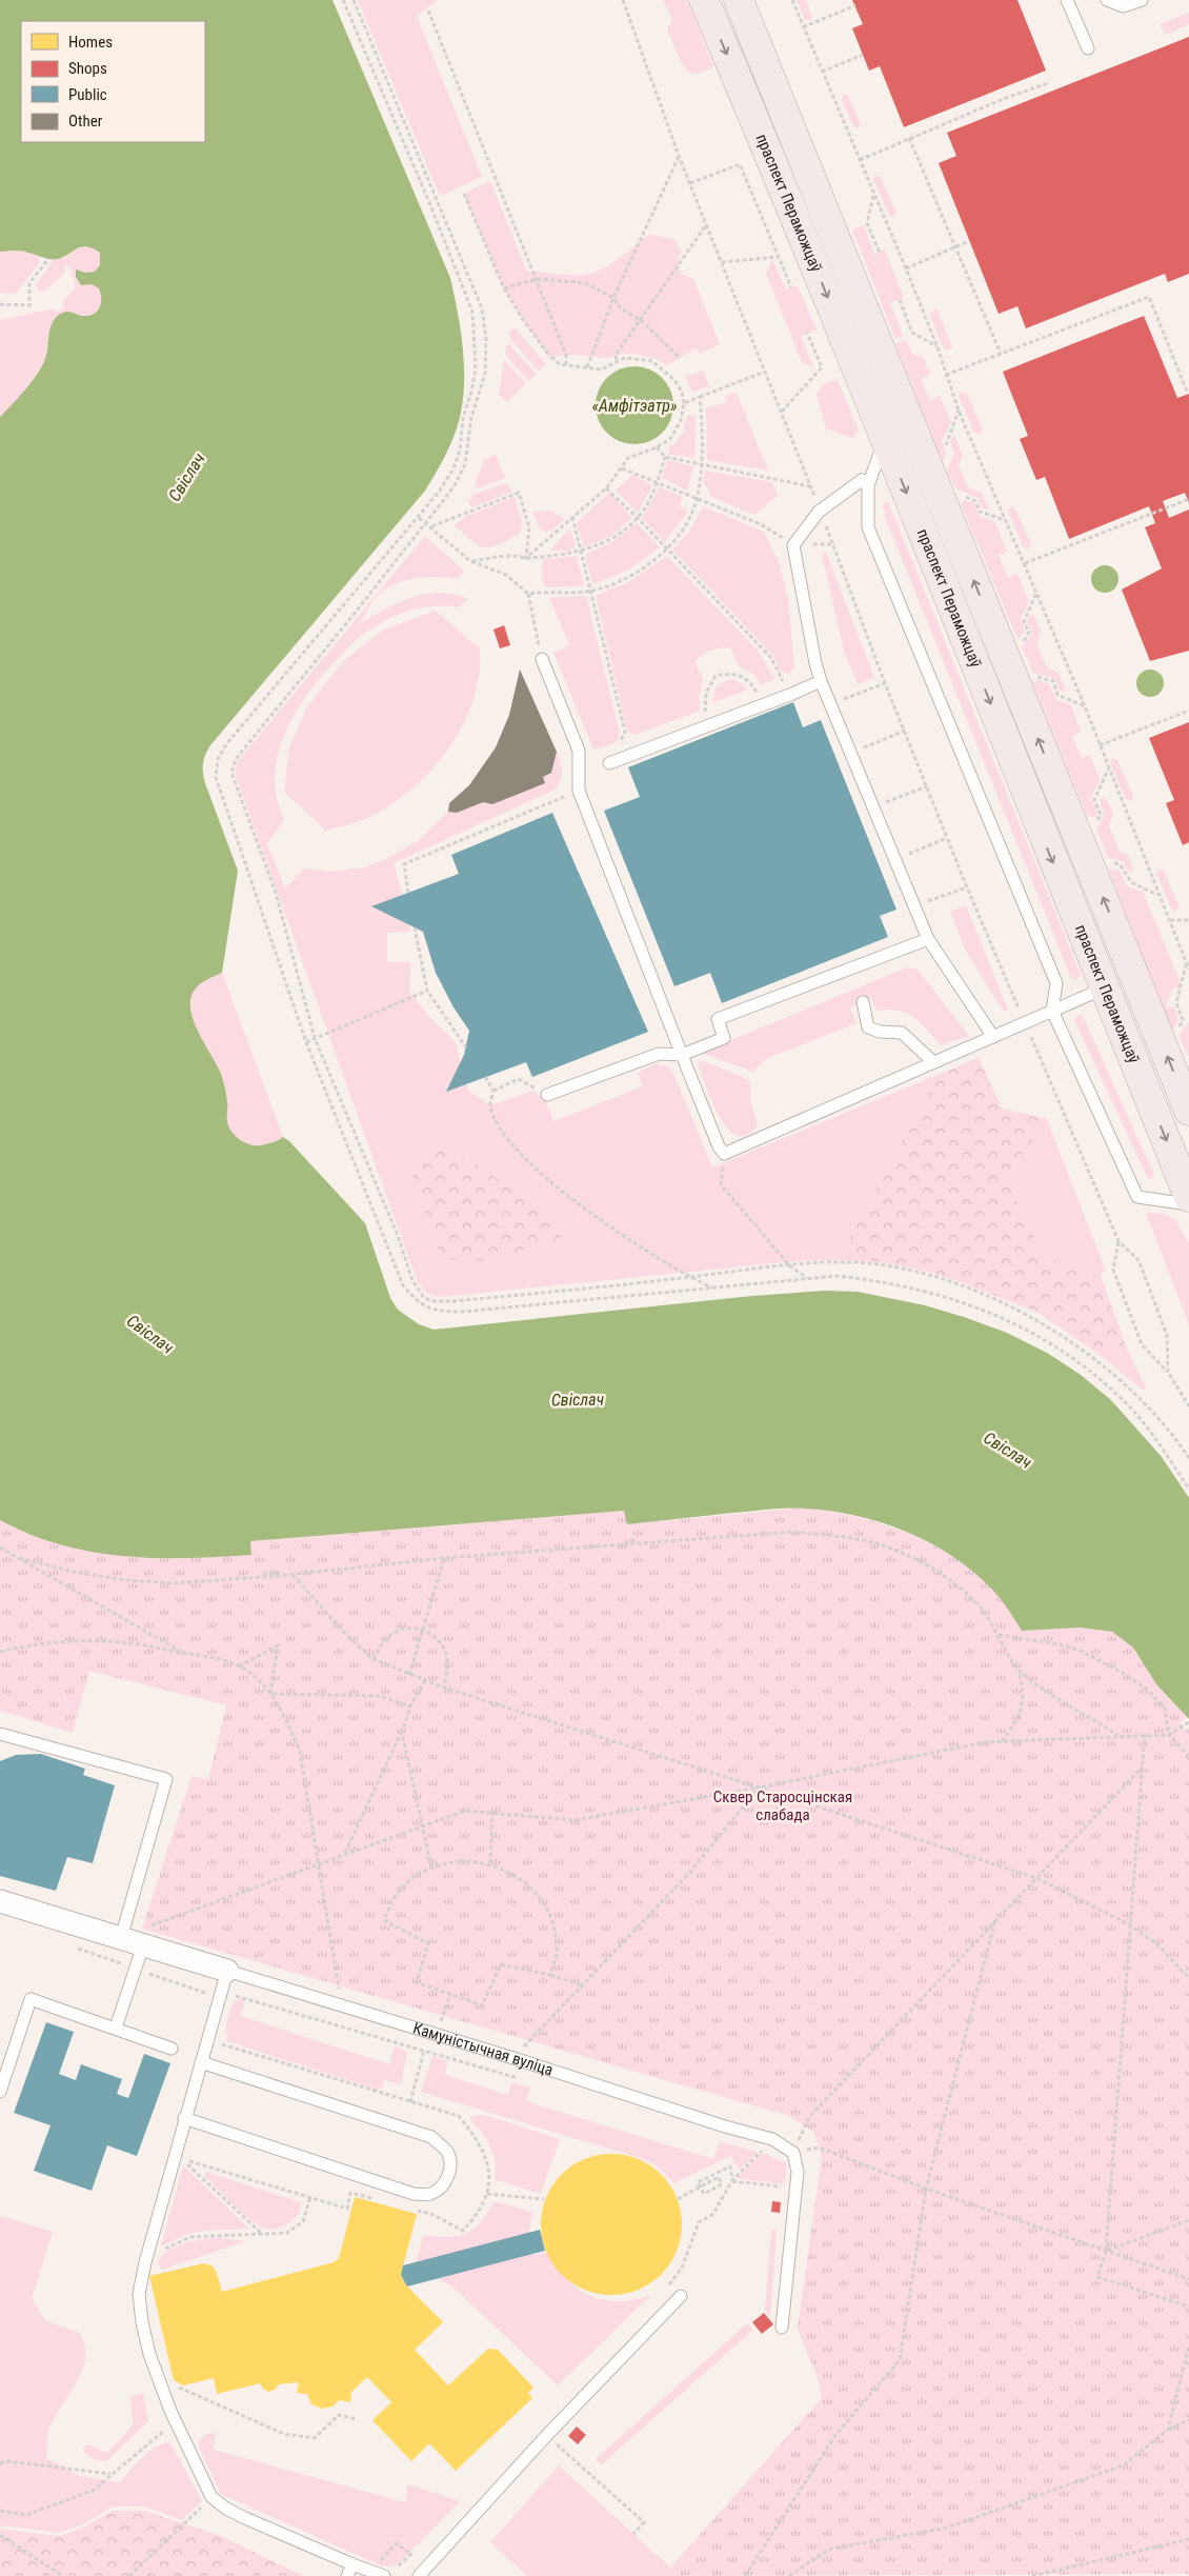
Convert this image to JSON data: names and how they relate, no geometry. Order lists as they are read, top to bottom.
{
  "streets": {
    "main road": ["праспект Пераможцаў"],
    "street": ["Камуністычная вуліца"]
  },
  "water": ["«Амфітэатр»", "Свіслач"],
  "parks": ["Сквер Старосцінская слабада"],
  "legend": [
    "Homes",
    "Shops",
    "Public",
    "Other"
  ]
}
